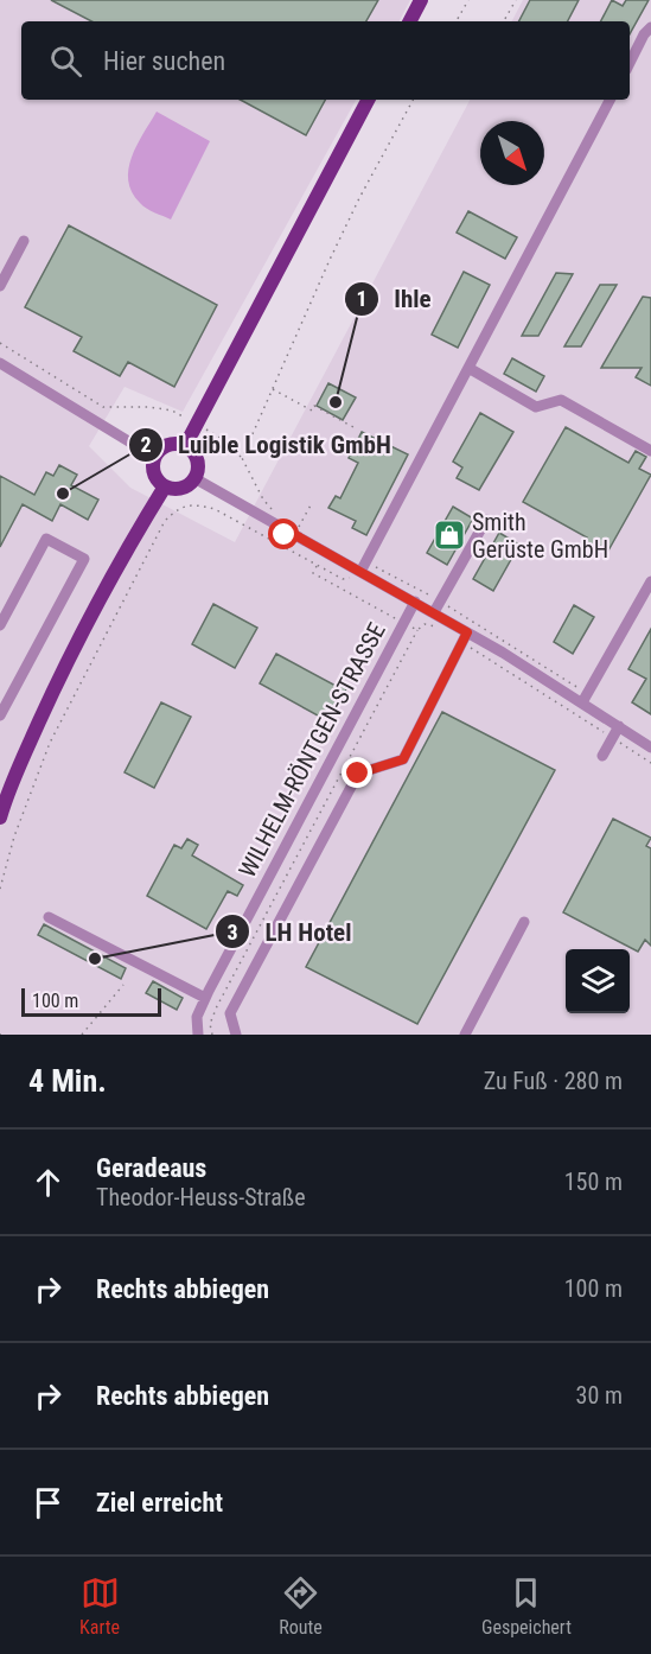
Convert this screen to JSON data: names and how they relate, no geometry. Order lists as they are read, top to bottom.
{
  "streets": {
    "street": ["WILHELM-RÖNTGEN-STRASSE"]
  },
  "places": {
    "other": ["Ihle", "Luible Logistik GmbH", "LH Hotel"],
    "shop": ["Smith Gerüste GmbH"]
  },
  "scale_bar": "100 m",
  "north": "bottom right",
  "page": {
    "search": "Hier suchen",
    "scale": "100 m",
    "heading": ["4 Min.", "Zu Fuß · 280 m"],
    "list": [
      ["Geradeaus", "Theodor-Heuss-Straße", "150 m"],
      ["Rechts abbiegen", "100 m"],
      ["Rechts abbiegen", "30 m"],
      "Ziel erreicht"
    ],
    "nav": ["Karte", "Route", "Gespeichert"]
  }
}
